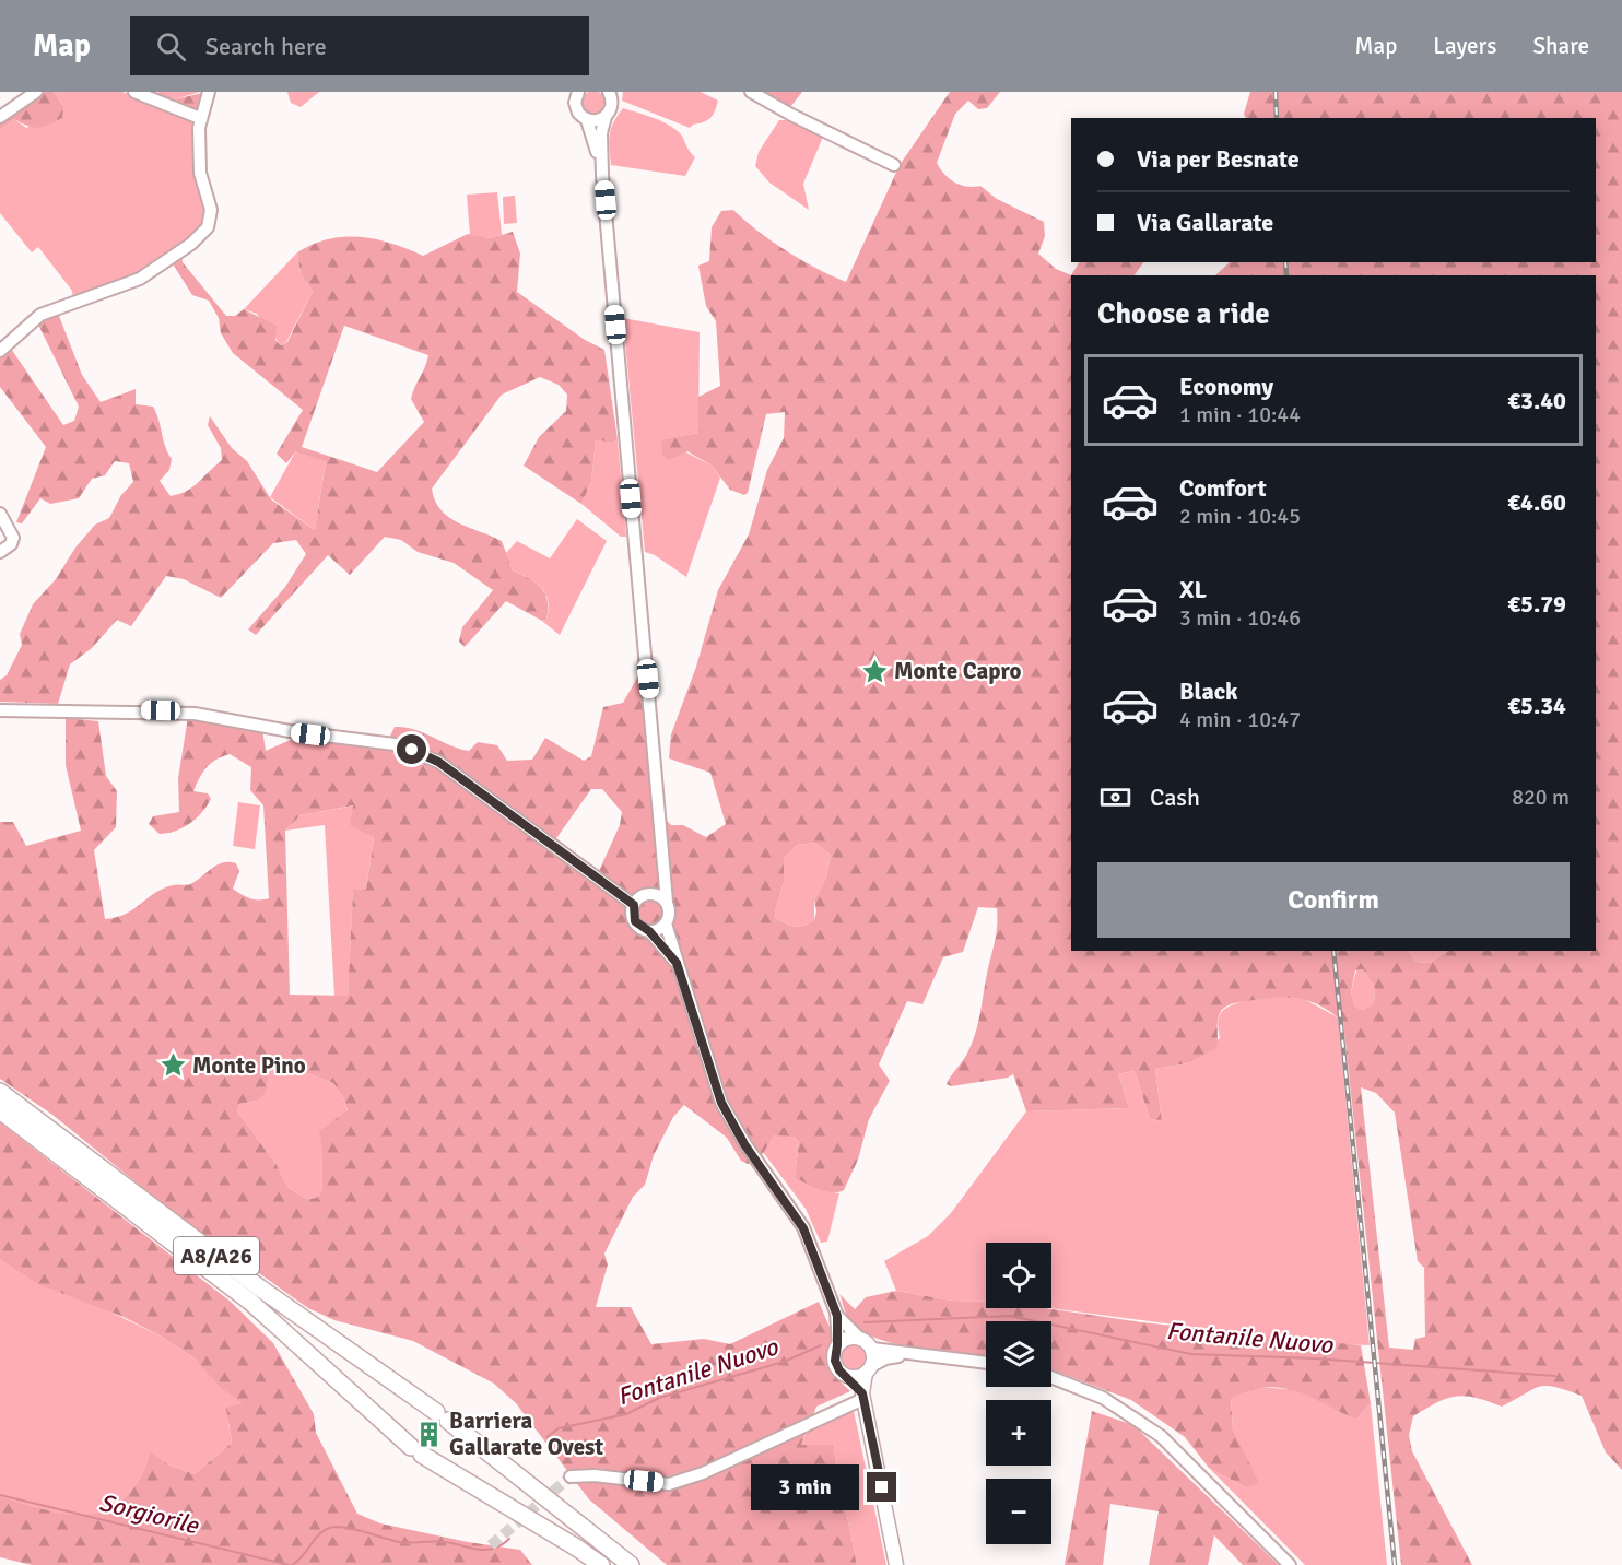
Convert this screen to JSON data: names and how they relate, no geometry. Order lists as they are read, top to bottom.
{
  "streets": {
    "highway": ["A8/A26"]
  },
  "water": ["Fontanile Nuovo", "Sorgiorile"],
  "places": {
    "place": ["Monte Capro", "Monte Pino"],
    "building": ["Barriera Gallarate Ovest"]
  },
  "page": {
    "header": "Map",
    "search": "Search here",
    "nav": ["Map", "Layers", "Share"],
    "banner": ["Via per Besnate", "Via Gallarate"],
    "heading": "Choose a ride",
    "list": [
      {
        "name": "Economy",
        "note": "1 min · 10:44",
        "value": "€3.40"
      },
      {
        "name": "Comfort",
        "note": "2 min · 10:45",
        "value": "€4.60"
      },
      {
        "name": "XL",
        "note": "3 min · 10:46",
        "value": "€5.79"
      },
      {
        "name": "Black",
        "note": "4 min · 10:47",
        "value": "€5.34"
      }
    ],
    "pay": ["Cash", "820 m"],
    "buttons": "Confirm",
    "map_buttons": ["+", "−"],
    "bubble": "3 min"
  }
}
